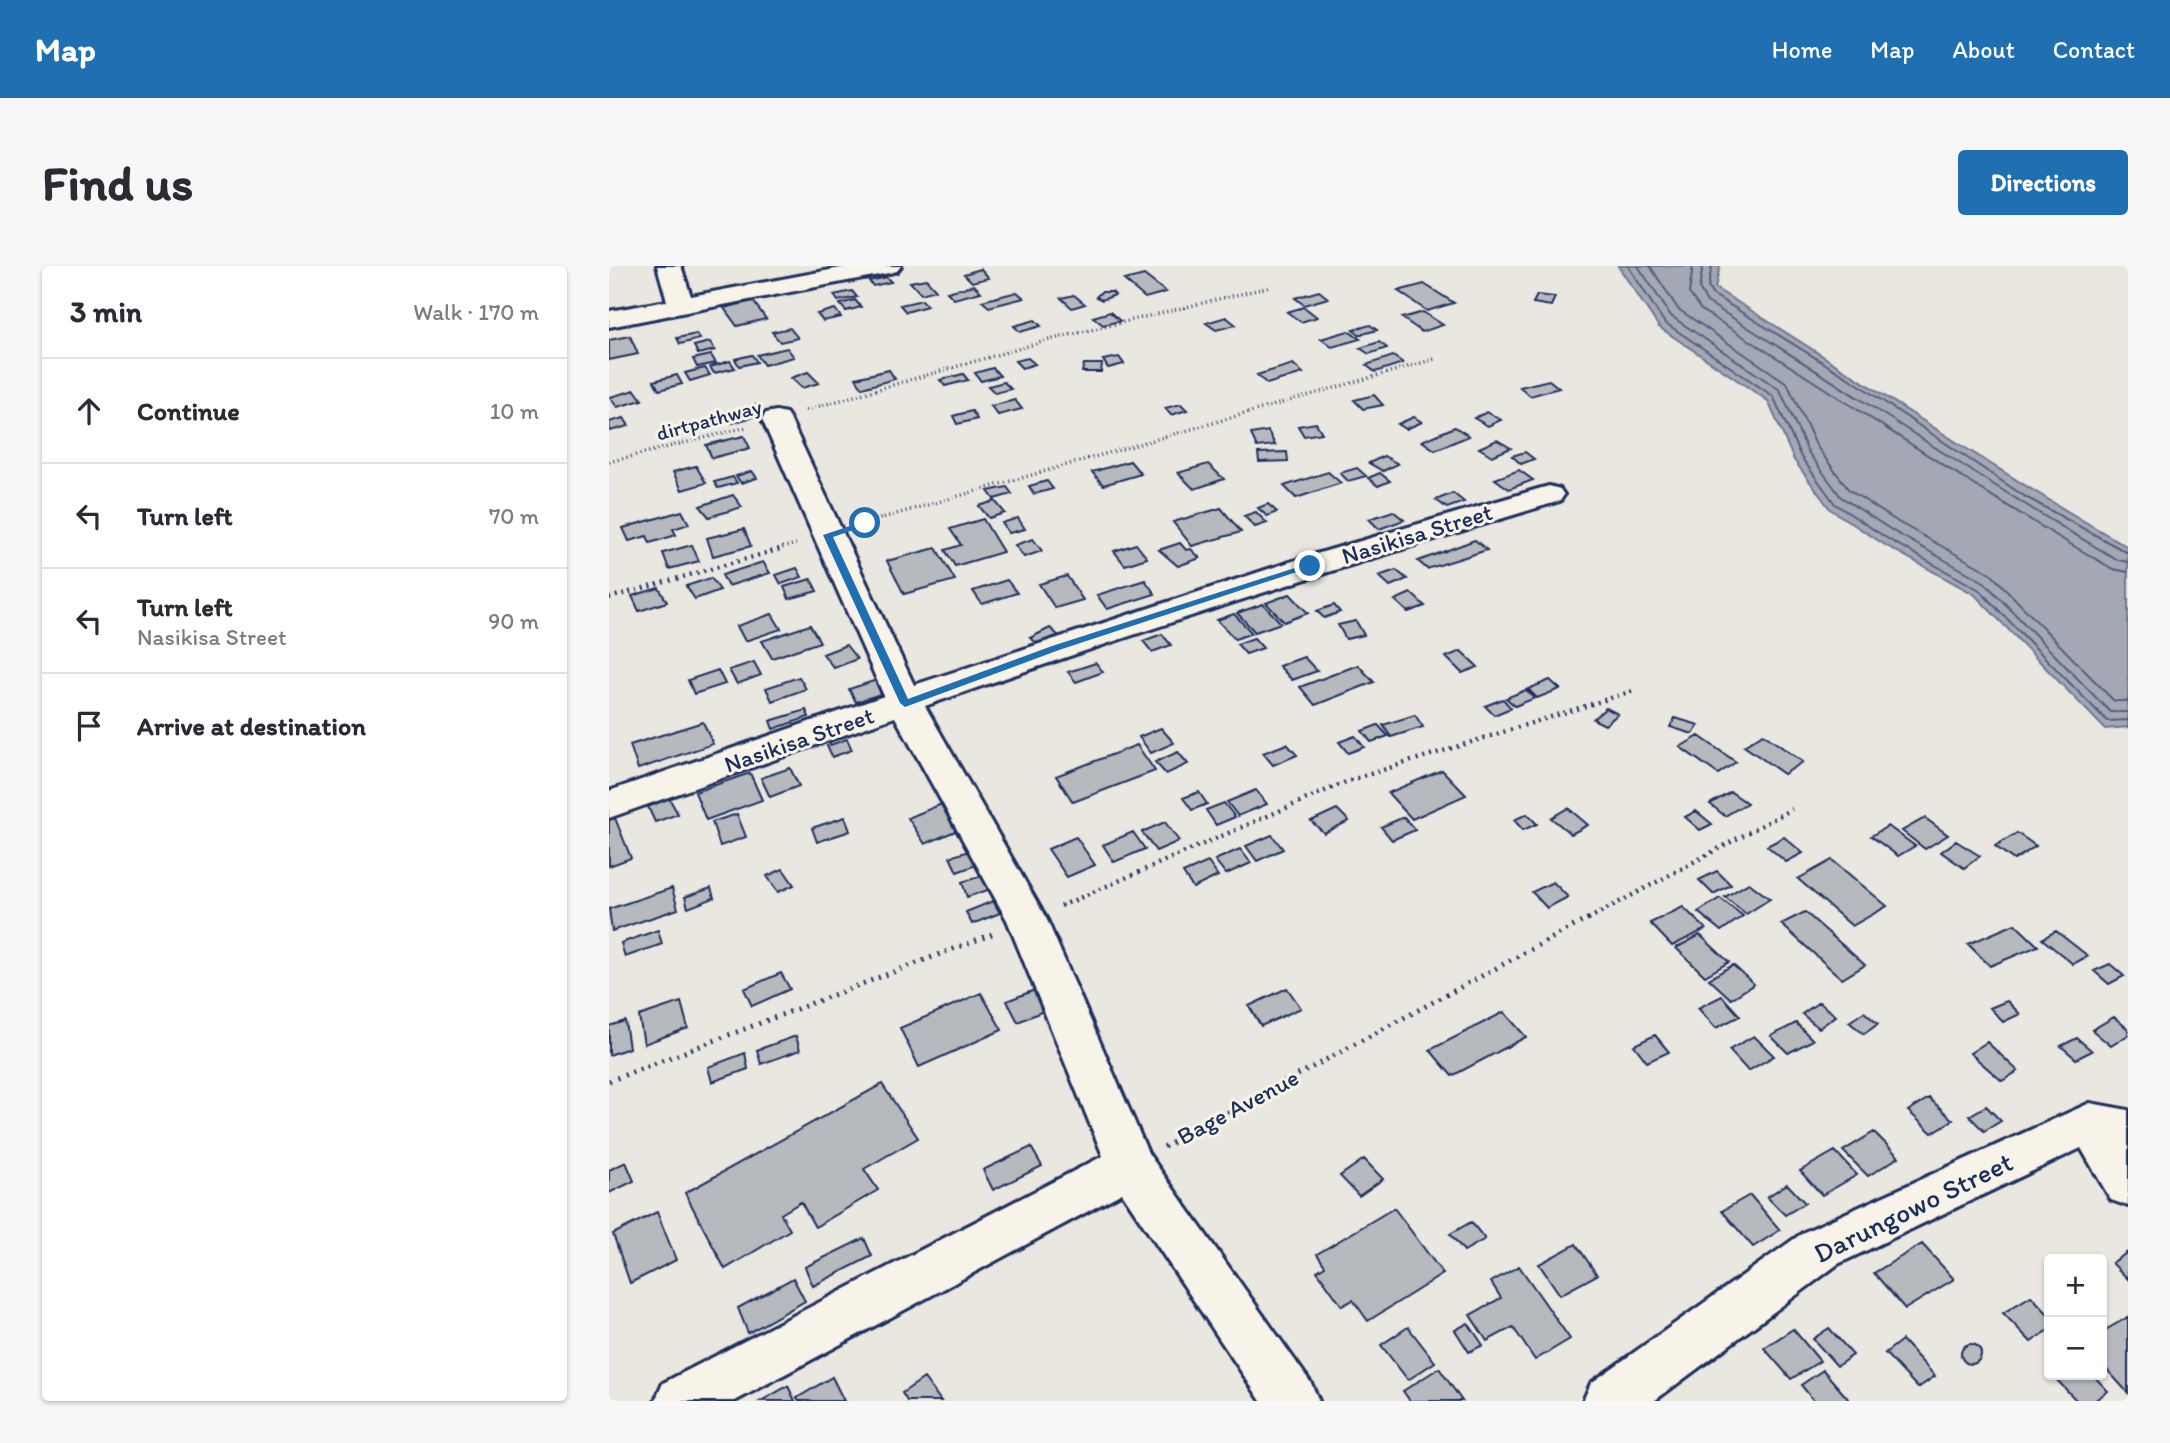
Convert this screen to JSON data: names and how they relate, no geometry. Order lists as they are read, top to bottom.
{
  "streets": {
    "street": ["Nasikisa Street", "Darungowo Street"],
    "path": ["dirtpathway", "Bage Avenue"]
  },
  "page": {
    "header": "Map",
    "nav": [
      "Home",
      "Map",
      "About",
      "Contact"
    ],
    "buttons": "Directions",
    "title": "Find us",
    "heading": ["3 min", "Walk · 170 m"],
    "list": [
      ["Continue", "10 m"],
      ["Turn left", "70 m"],
      ["Turn left", "Nasikisa Street", "90 m"],
      "Arrive at destination"
    ],
    "map_buttons": ["+", "−"]
  }
}
